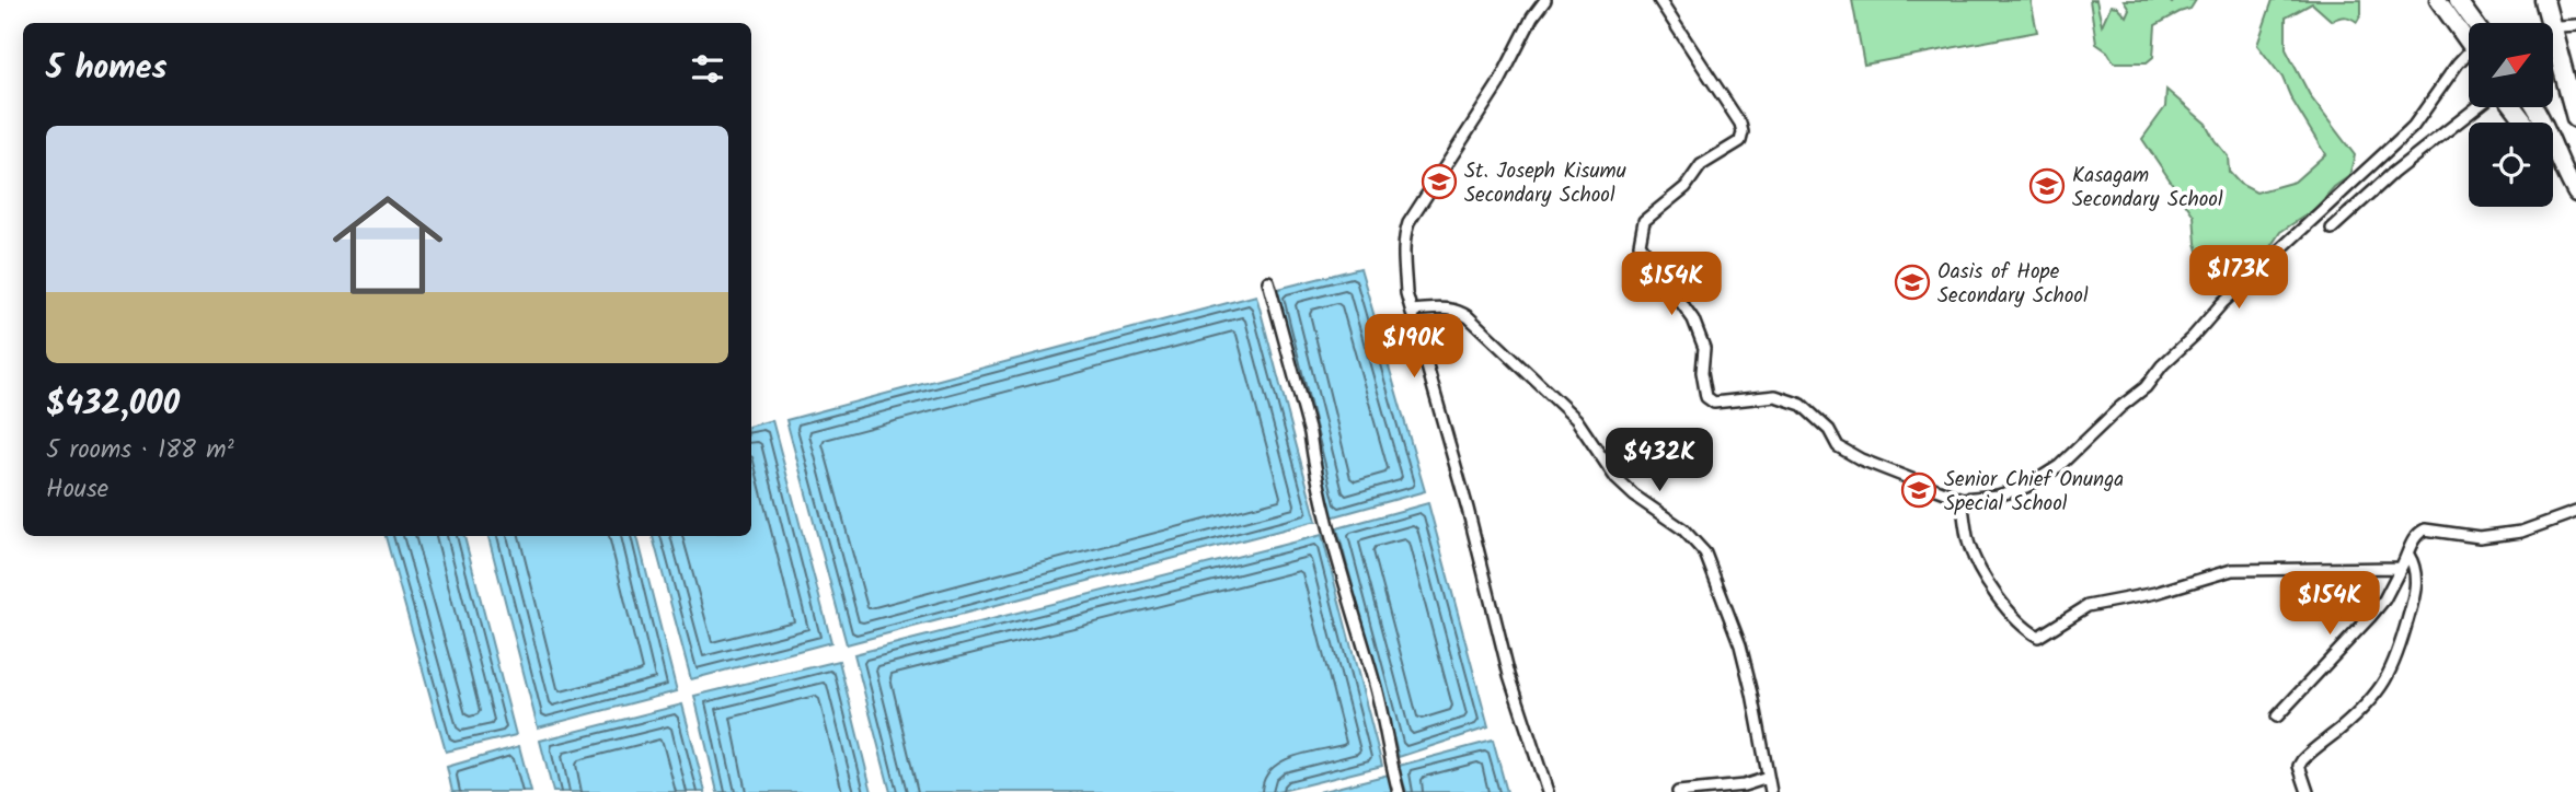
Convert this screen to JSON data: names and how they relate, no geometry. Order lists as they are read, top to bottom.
{
  "places": {
    "school or university": [
      "St. Joseph Kisumu Secondary School",
      "Kasagam Secondary School",
      "Oasis of Hope Secondary School",
      "Senior Chief Onunga Special School"
    ]
  },
  "north": "top right",
  "page": {
    "heading": "5 homes",
    "list": [
      {
        "name": "$432,000",
        "note": "5 rooms · 188 m² · House"
      }
    ],
    "price": [
      "$173K",
      "$154K",
      "$190K",
      "$432K",
      "$154K"
    ]
  }
}
